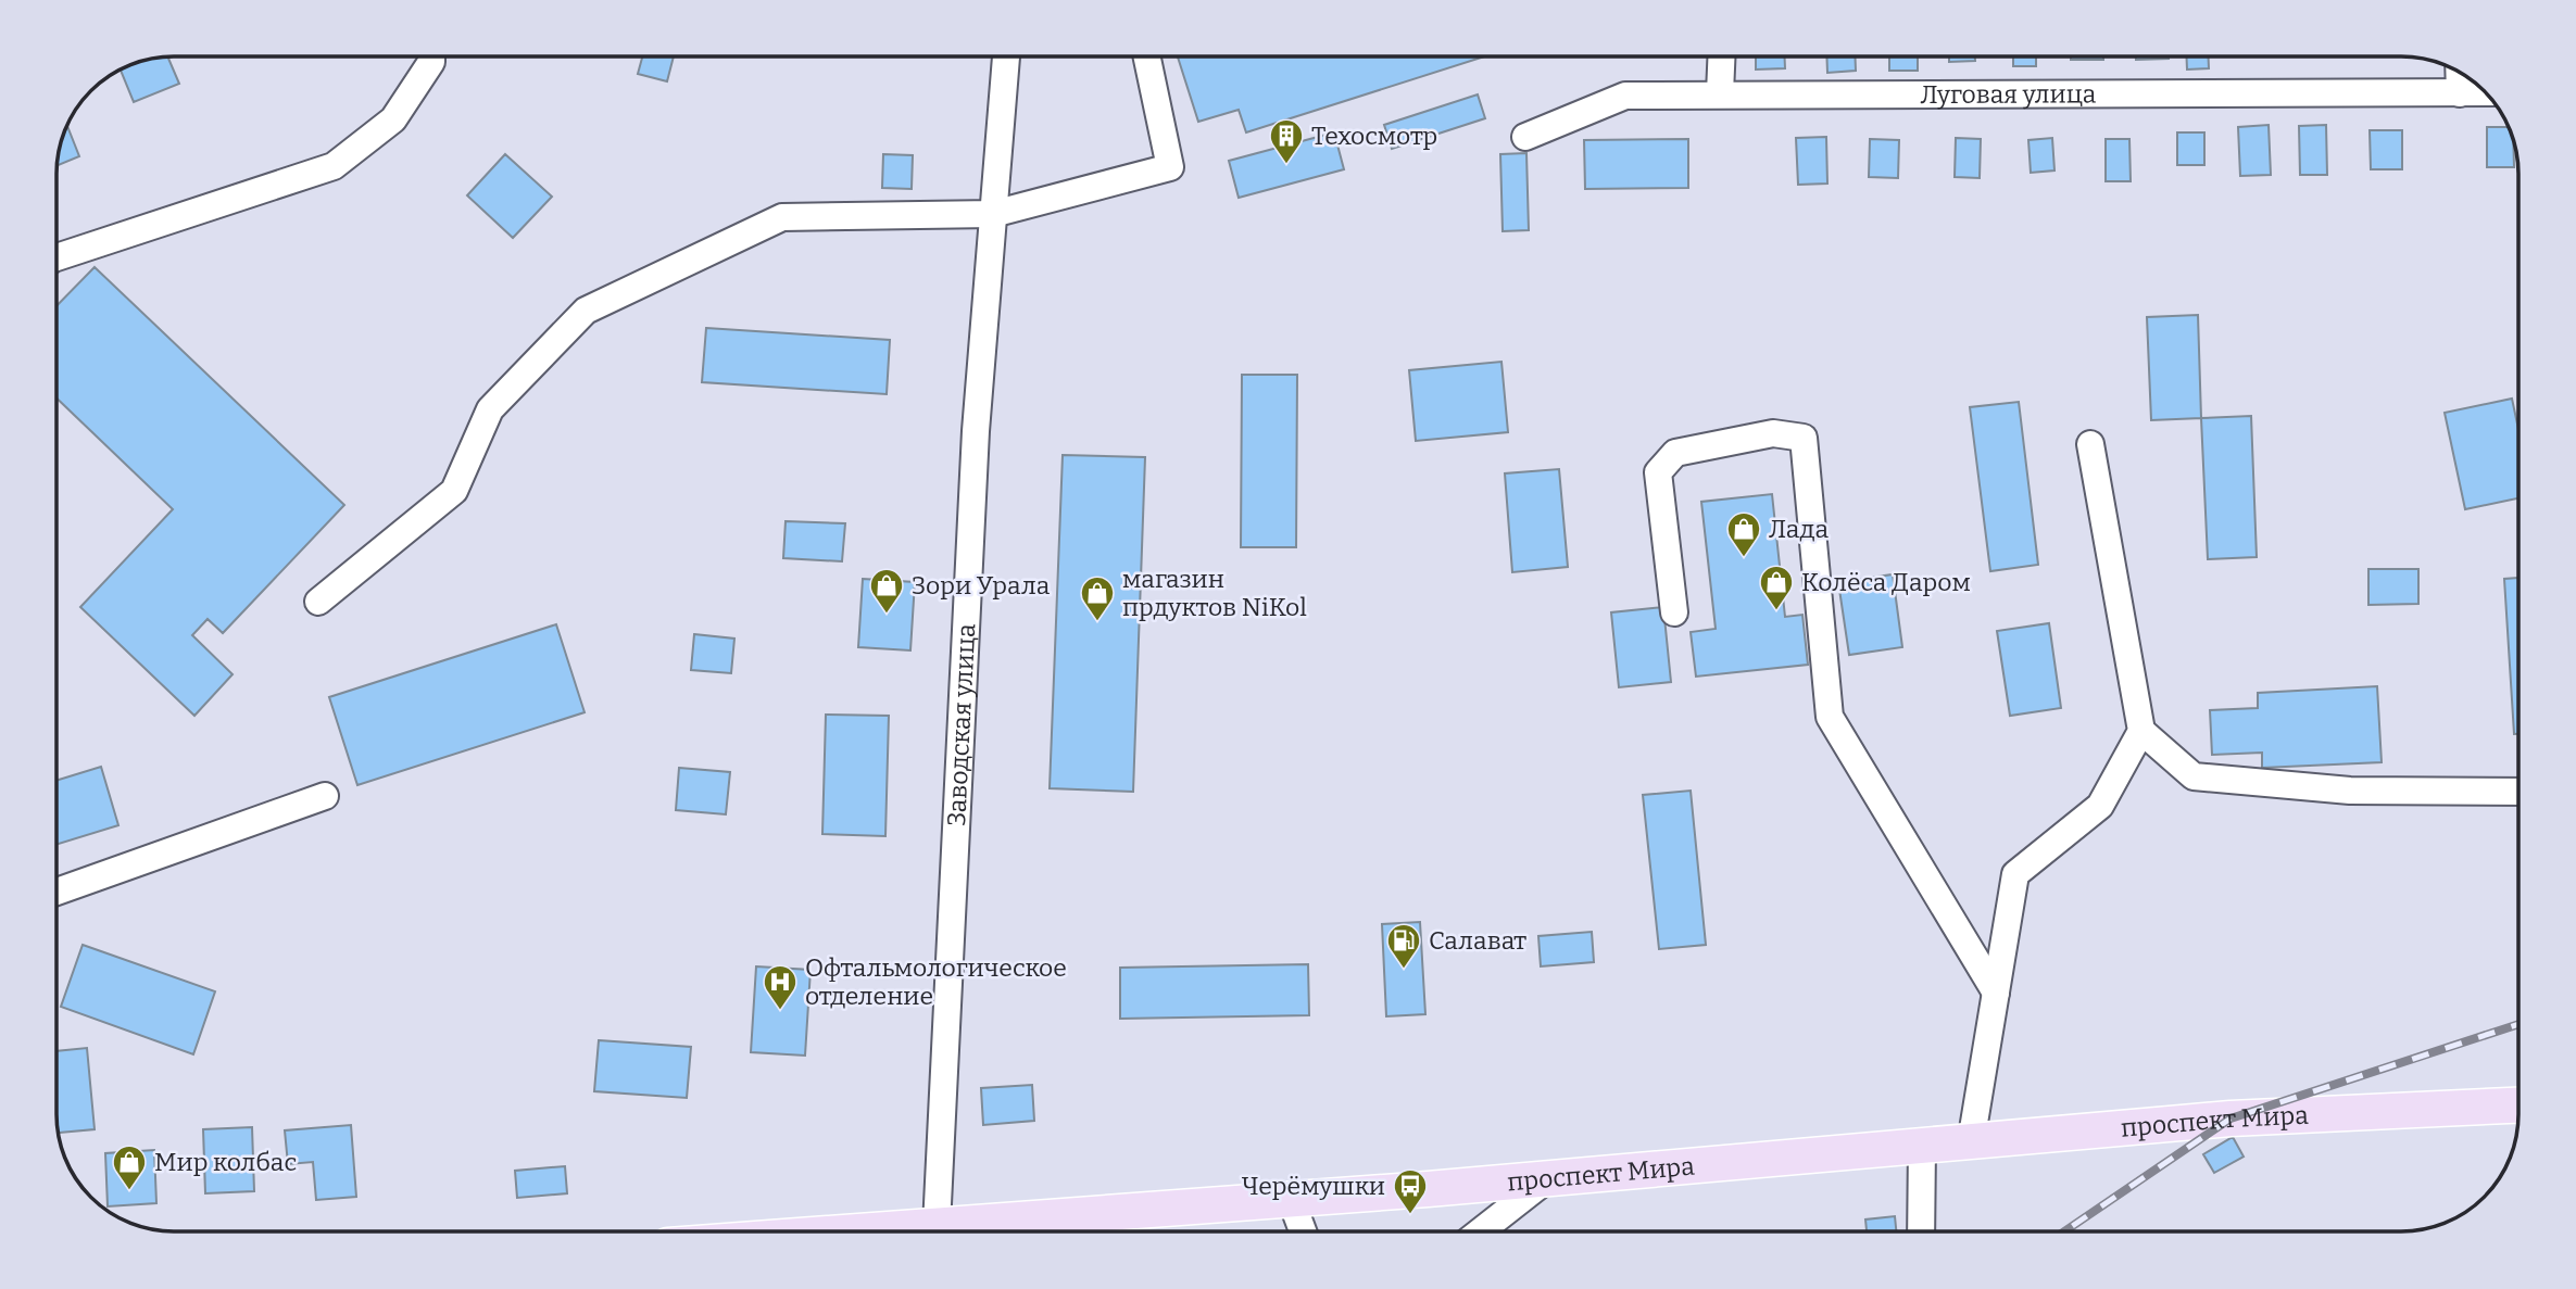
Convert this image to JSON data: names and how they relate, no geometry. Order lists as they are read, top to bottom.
{
  "streets": {
    "main road": ["проспект Мира"],
    "street": ["Луговая улица", "Заводская улица"]
  },
  "crossings": [
    ["Заводская улица", "проспект Мира"]
  ],
  "places": {
    "building": ["Техосмотр"],
    "shop": [
      "Лада",
      "Колёса Даром",
      "Зори Урала",
      "магазин прдуктов NiKol",
      "Мир колбас"
    ],
    "fuel station": ["Салават"],
    "hospital": ["Офтальмологическое отделение"],
    "bus stop": ["Черёмушки"]
  }
}
